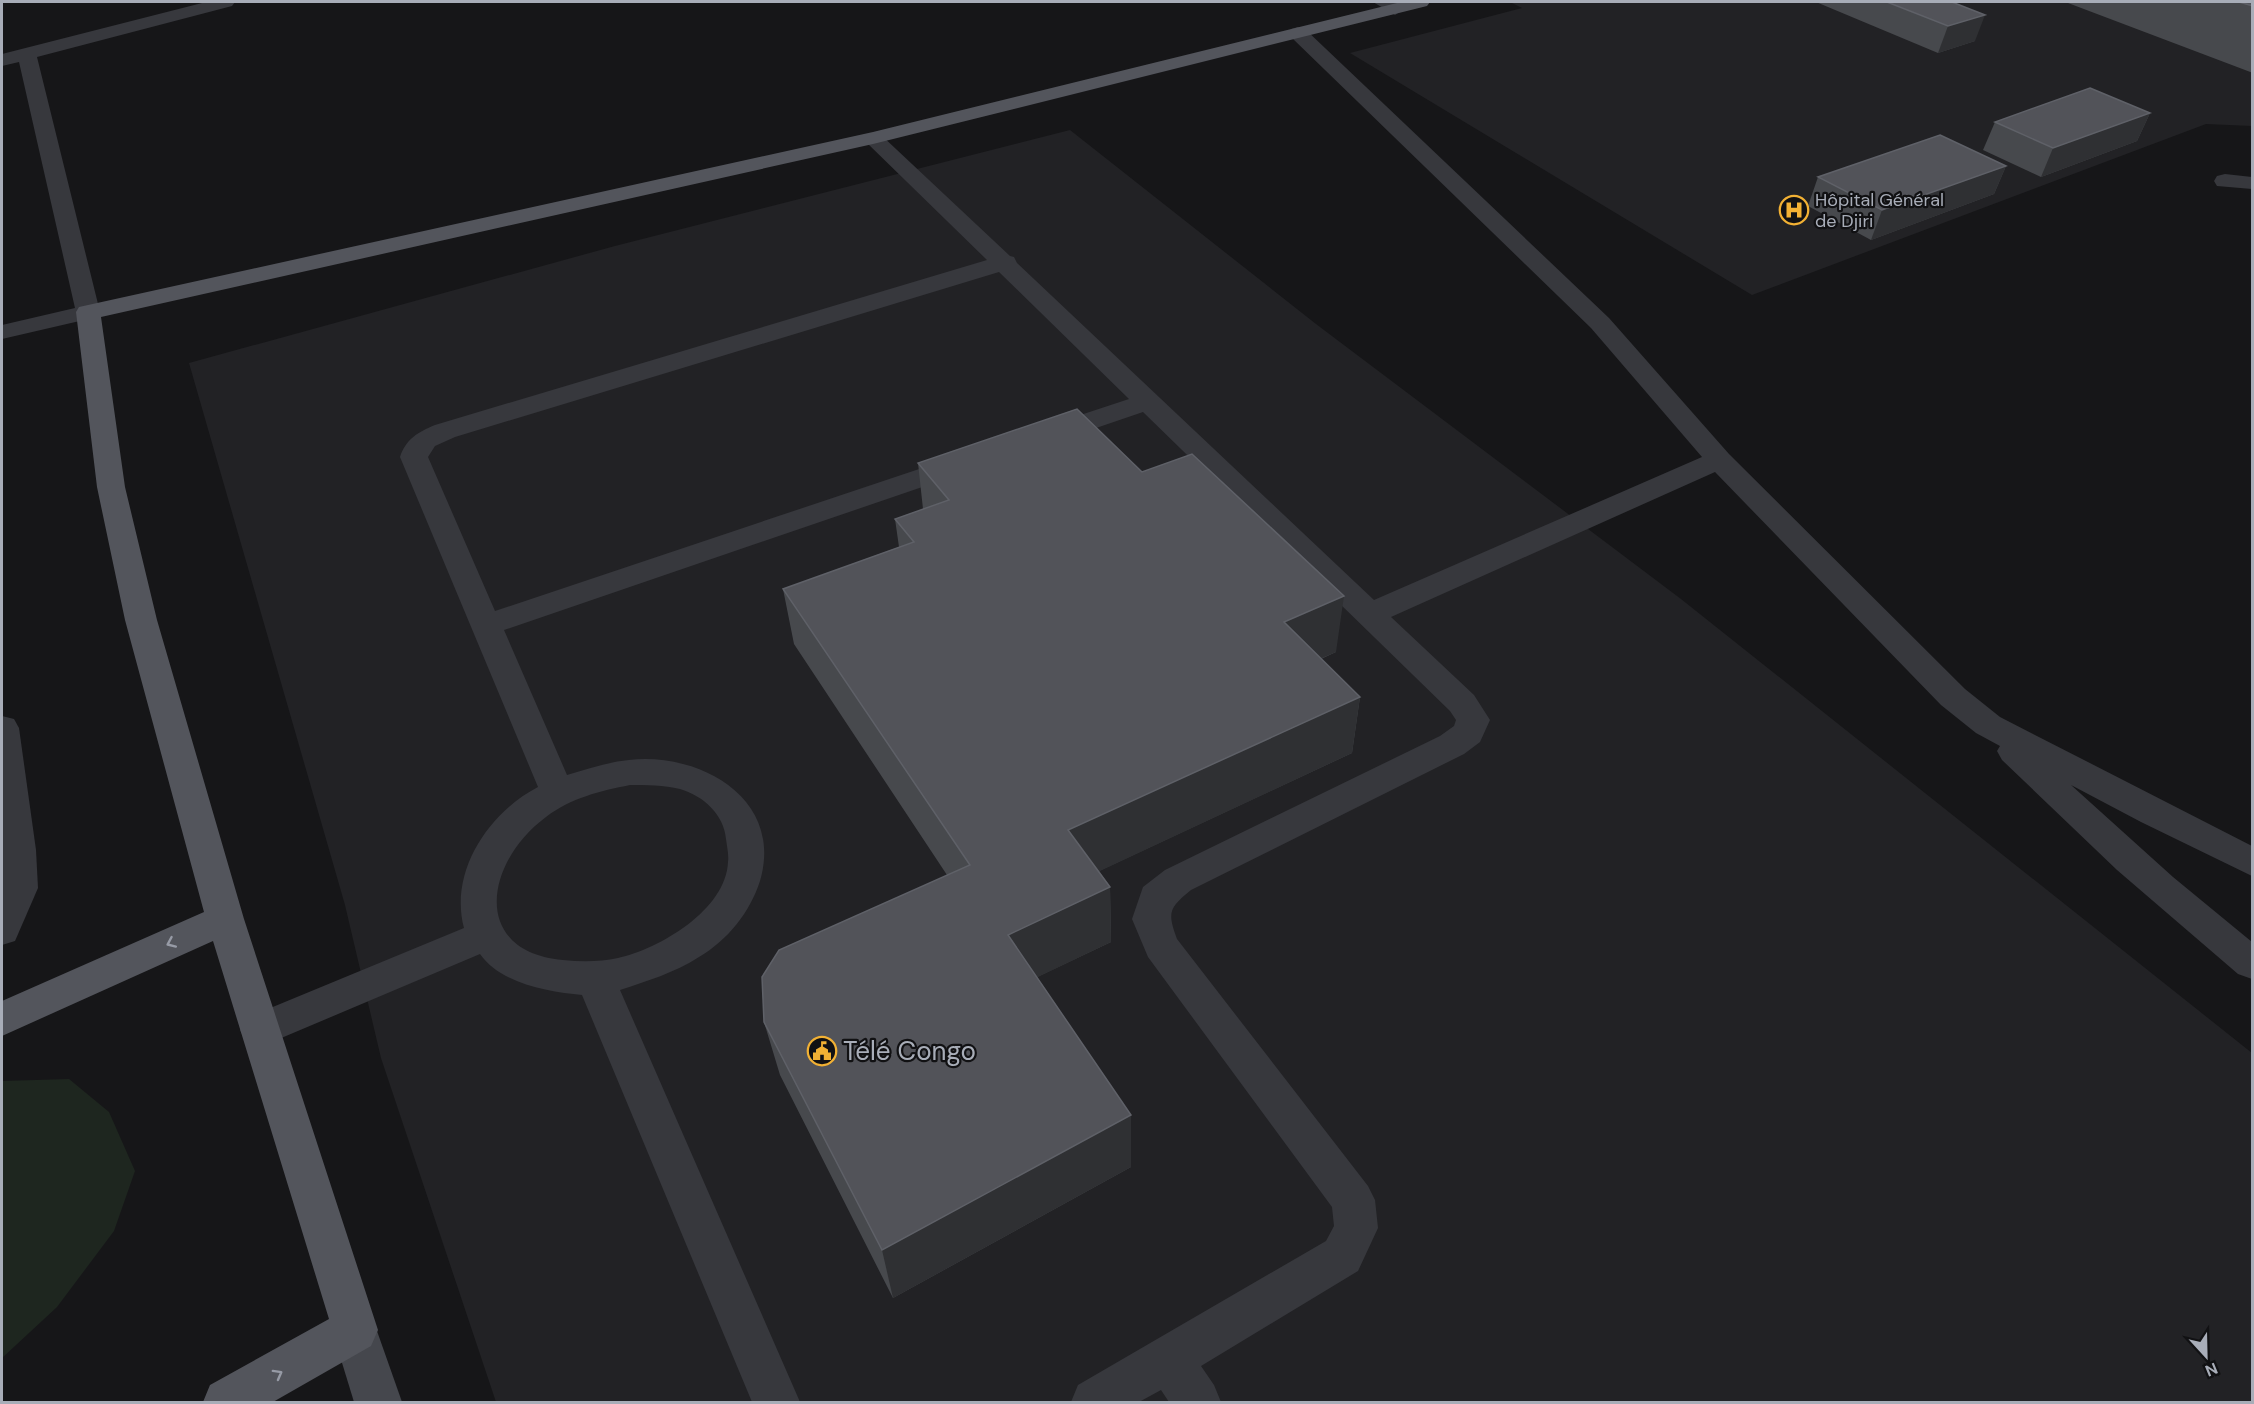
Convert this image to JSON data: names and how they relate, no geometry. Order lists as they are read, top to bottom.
{
  "places": {
    "hospital": ["Hôpital Général de Djiri"],
    "public building": ["Télé Congo"]
  },
  "north": "bottom"
}
